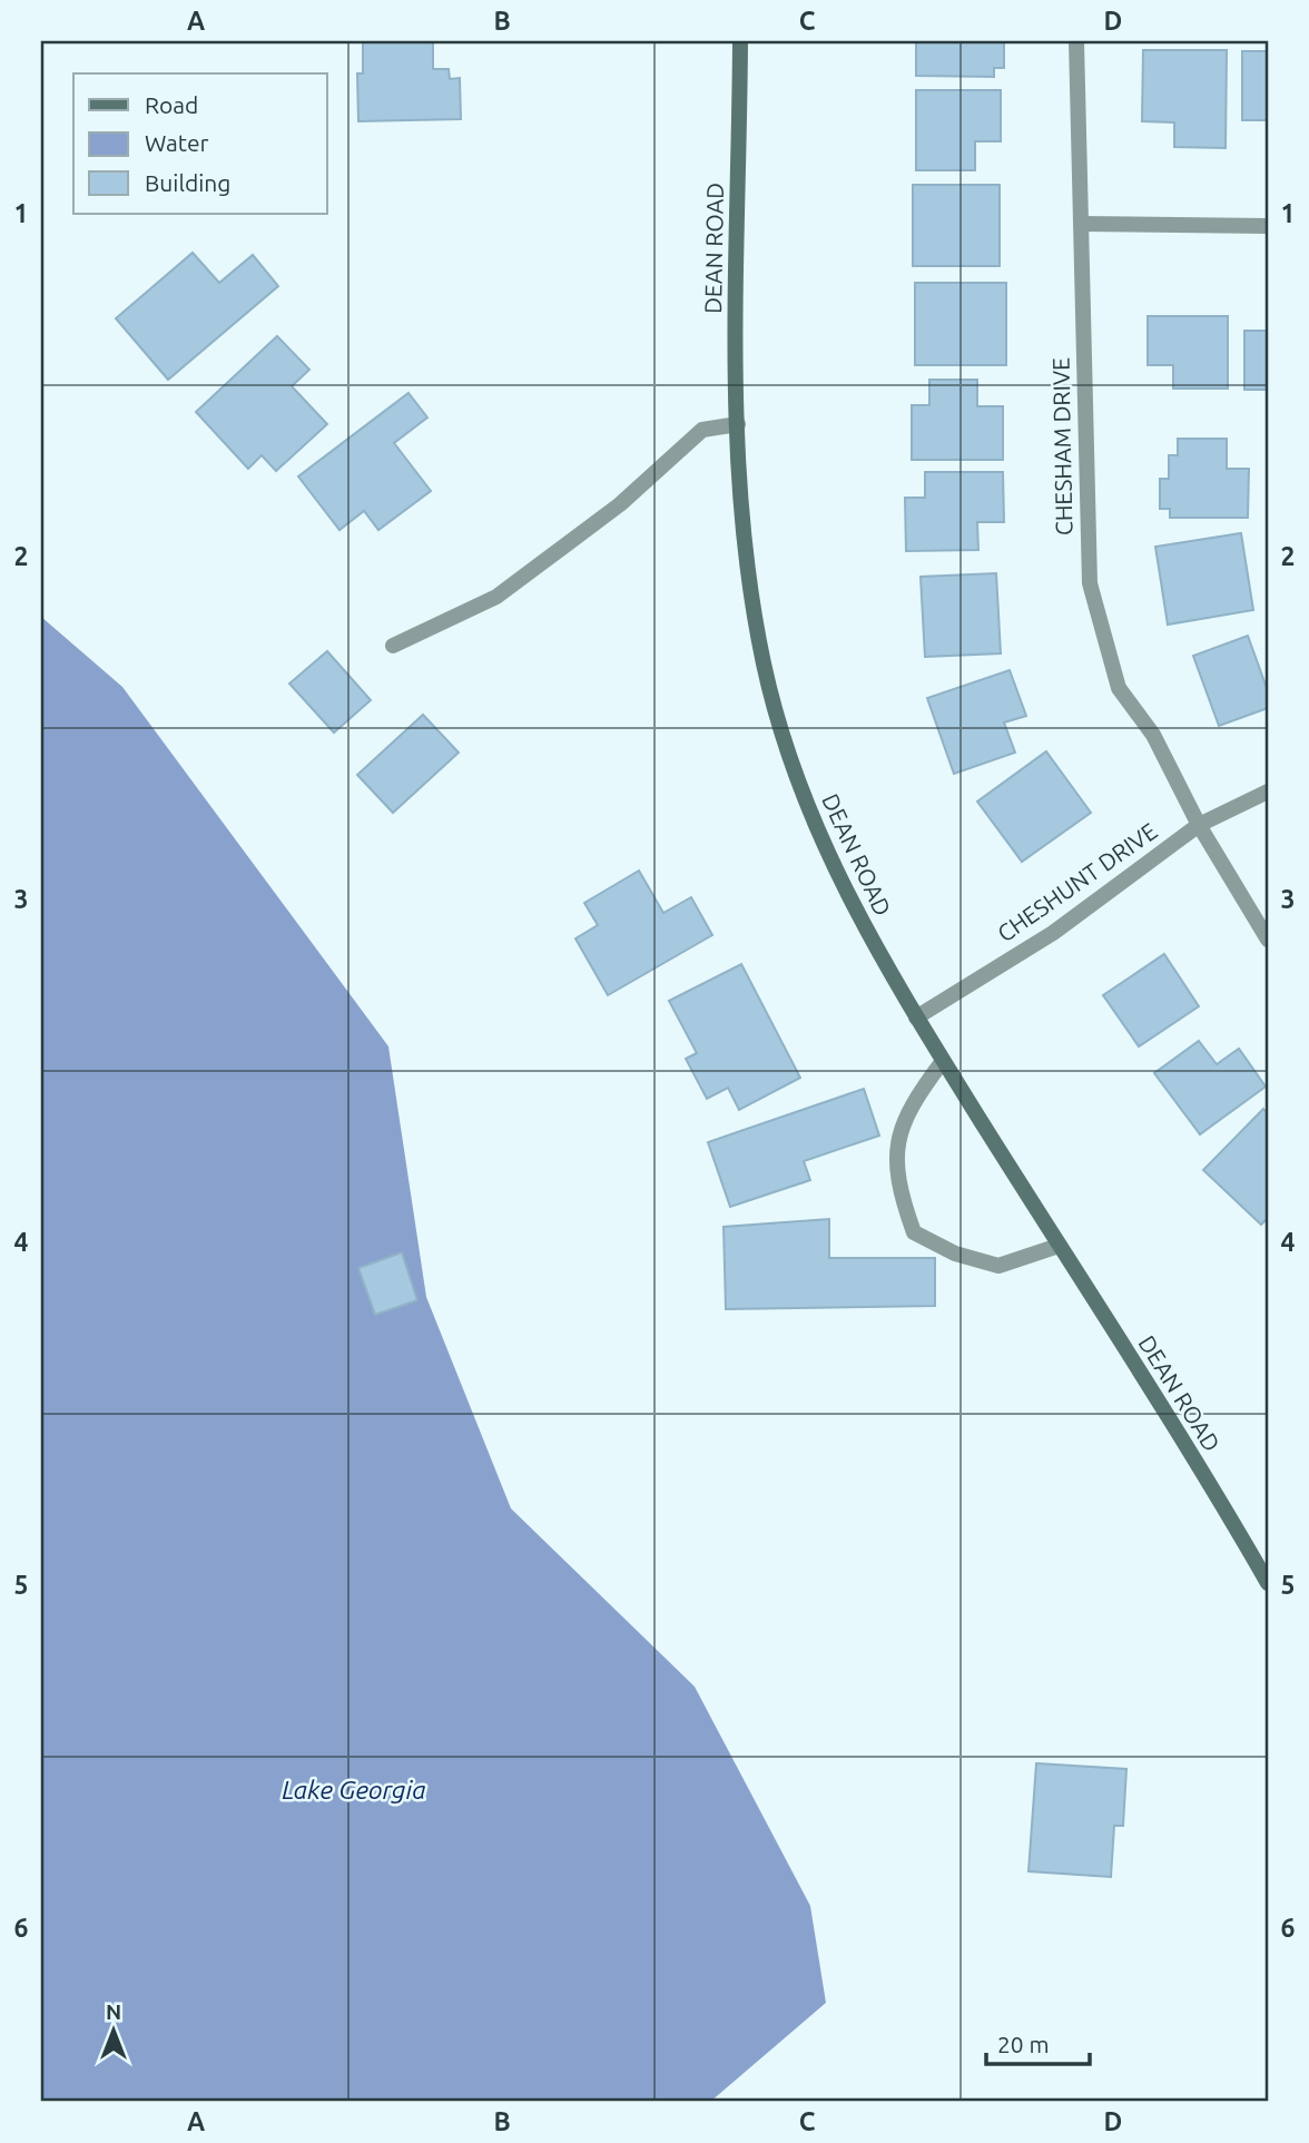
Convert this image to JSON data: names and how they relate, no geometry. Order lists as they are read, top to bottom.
{
  "streets": {
    "main road": ["DEAN ROAD"],
    "street": ["CHESHAM DRIVE", "CHESHUNT DRIVE"]
  },
  "crossings": [
    ["DEAN ROAD", "CHESHUNT DRIVE"],
    ["CHESHAM DRIVE", "CHESHUNT DRIVE"]
  ],
  "water": ["Lake Georgia"],
  "legend": ["Road", "Water", "Building"],
  "scale_bar": "20 m",
  "north": "top",
  "grid": {
    "columns": [
      "A",
      "B",
      "C",
      "D"
    ],
    "rows": [
      "1",
      "2",
      "3",
      "4",
      "5",
      "6"
    ]
  }
}
